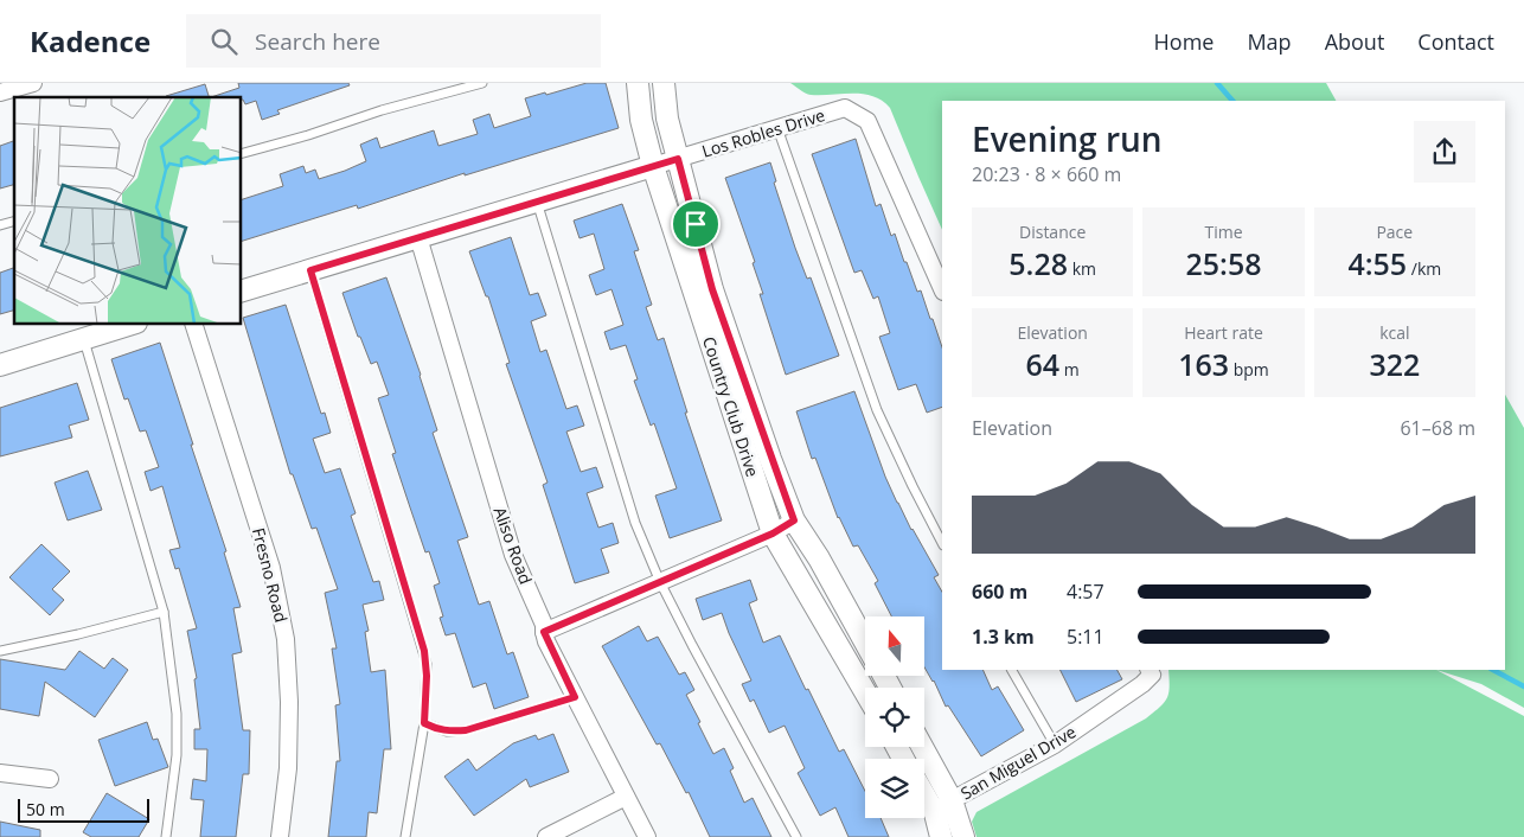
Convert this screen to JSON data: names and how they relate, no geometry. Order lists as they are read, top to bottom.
{
  "streets": {
    "street": [
      "Los Robles Drive",
      "Country Club Drive",
      "Aliso Road",
      "Fresno Road",
      "San Miguel Drive"
    ]
  },
  "crossings": [
    ["Los Robles Drive", "Country Club Drive"],
    ["Los Robles Drive", "Aliso Road"]
  ],
  "scale_bar": "50 m",
  "north": "top",
  "page": {
    "header": "Kadence",
    "search": "Search here",
    "nav": [
      "Home",
      "Map",
      "About",
      "Contact"
    ],
    "heading": ["Evening run", "20:23 · 8 × 660 m"],
    "stats": [
      ["Distance", "5.28 km"],
      ["Time", "25:58"],
      ["Pace", "4:55 /km"],
      ["Elevation", "64 m"],
      ["Heart rate", "163 bpm"],
      ["kcal", "322"]
    ],
    "chart": ["Elevation", "61–68 m"],
    "list": [
      {
        "name": "660 m",
        "note": "4:57"
      },
      {
        "name": "1.3 km",
        "note": "5:11"
      }
    ],
    "scale": "50 m"
  }
}
